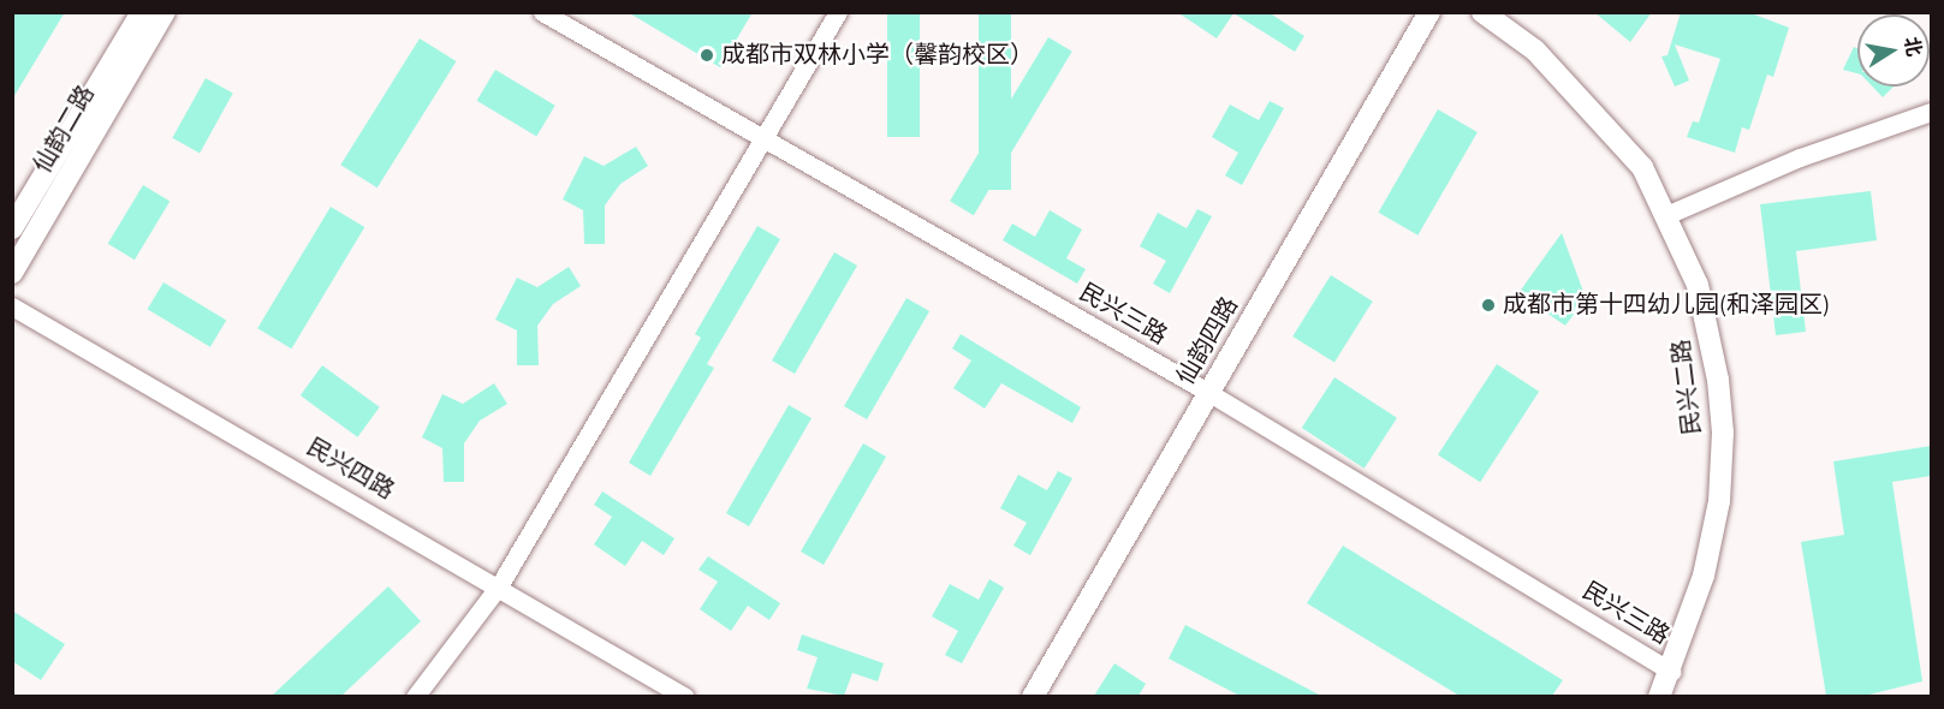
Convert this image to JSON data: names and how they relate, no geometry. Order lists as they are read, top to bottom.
{
  "streets": {
    "street": [
      "仙韵二路",
      "民兴三路",
      "仙韵四路",
      "民兴二路",
      "民兴四路"
    ]
  },
  "crossings": [
    ["民兴三路", "仙韵四路"],
    ["民兴三路", "民兴二路"]
  ],
  "places": ["成都市双林小学（馨韵校区）", "成都市第十四幼儿园(和泽园区)"],
  "north": "right"
}
